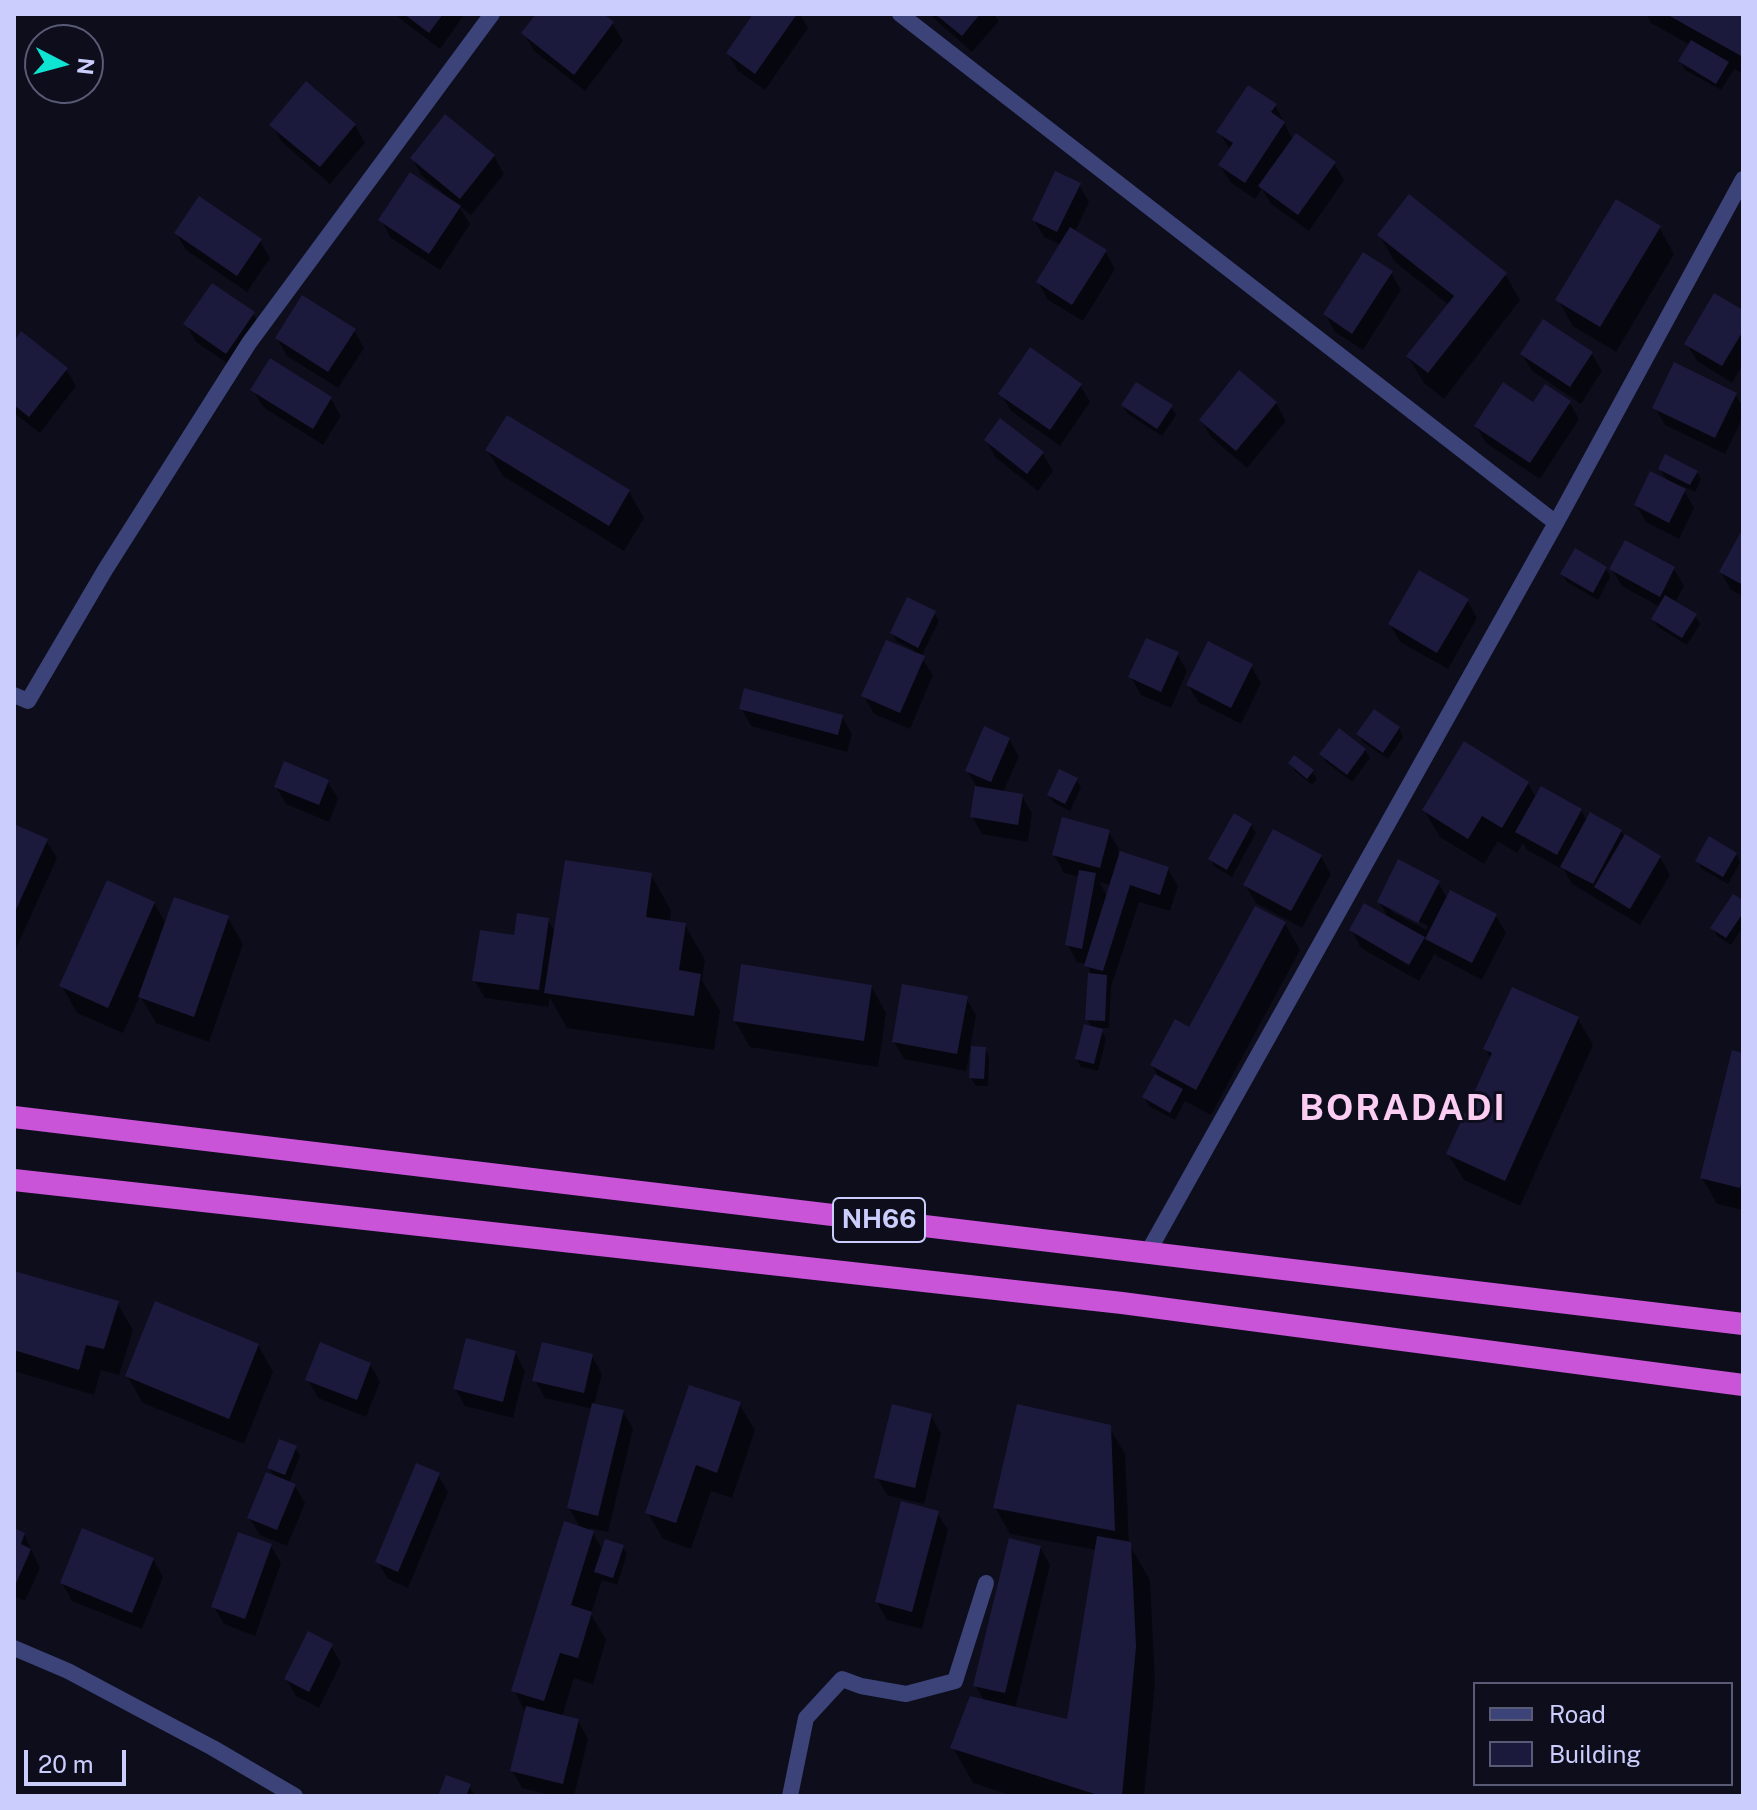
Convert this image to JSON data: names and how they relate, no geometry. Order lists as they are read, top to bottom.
{
  "streets": {
    "highway": ["NH66"]
  },
  "districts": ["BORADADI"],
  "legend": ["Road", "Building"],
  "scale_bar": "20 m",
  "north": "right"
}
